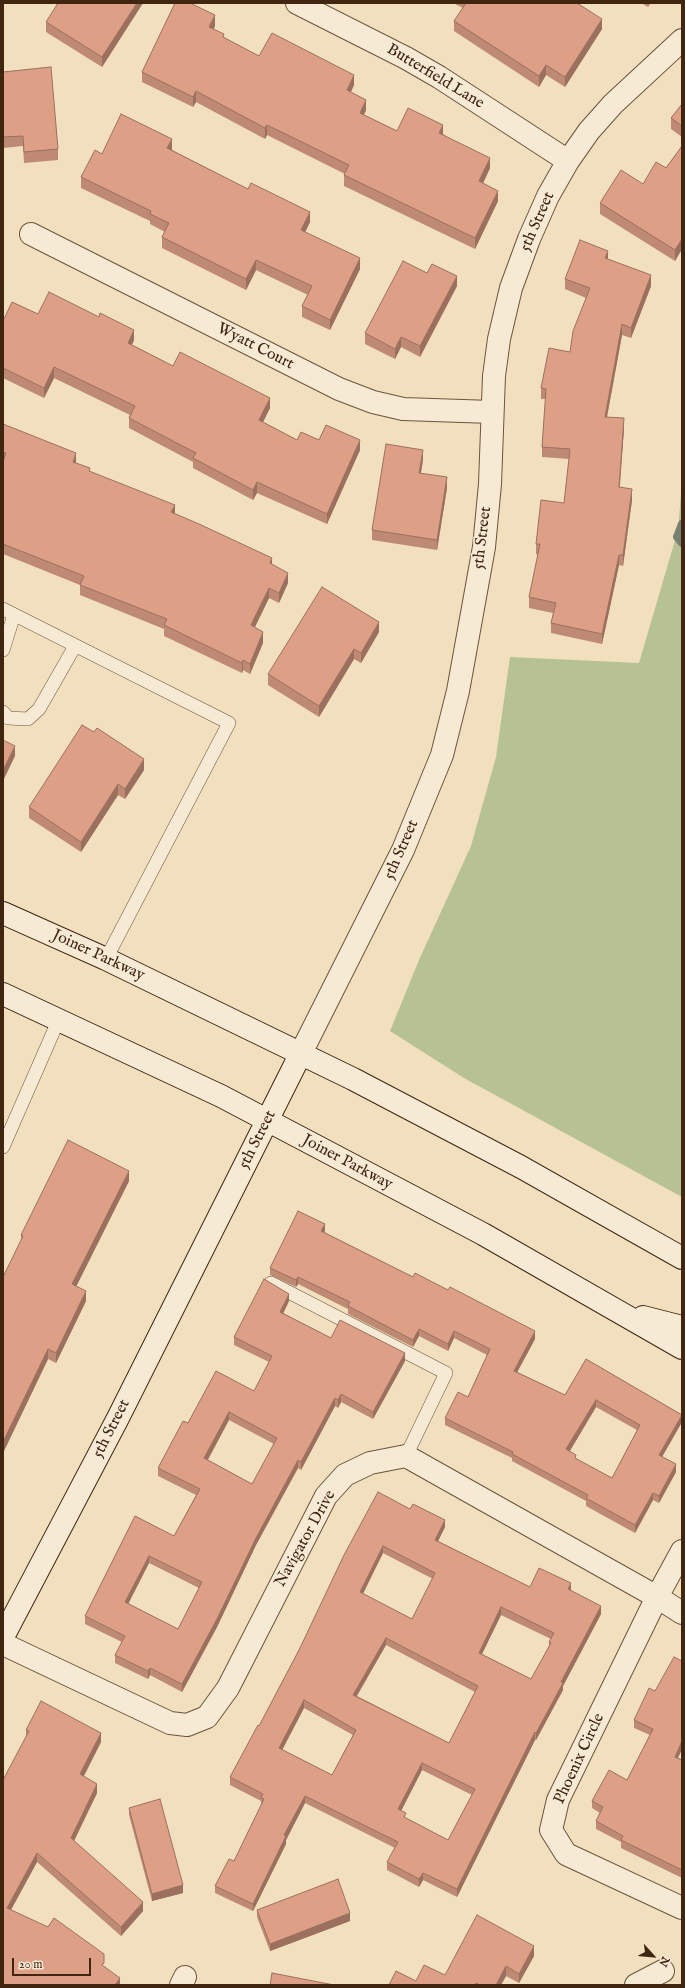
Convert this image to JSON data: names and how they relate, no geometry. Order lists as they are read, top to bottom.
{
  "streets": {
    "street": [
      "Butterfield Lane",
      "5th Street",
      "Wyatt Court",
      "Joiner Parkway",
      "Navigator Drive",
      "Phoenix Circle"
    ]
  },
  "crossings": [
    ["Butterfield Lane", "5th Street"],
    ["5th Street", "Wyatt Court"],
    ["5th Street", "Joiner Parkway"]
  ],
  "scale_bar": "20 m",
  "north": "bottom right"
}
